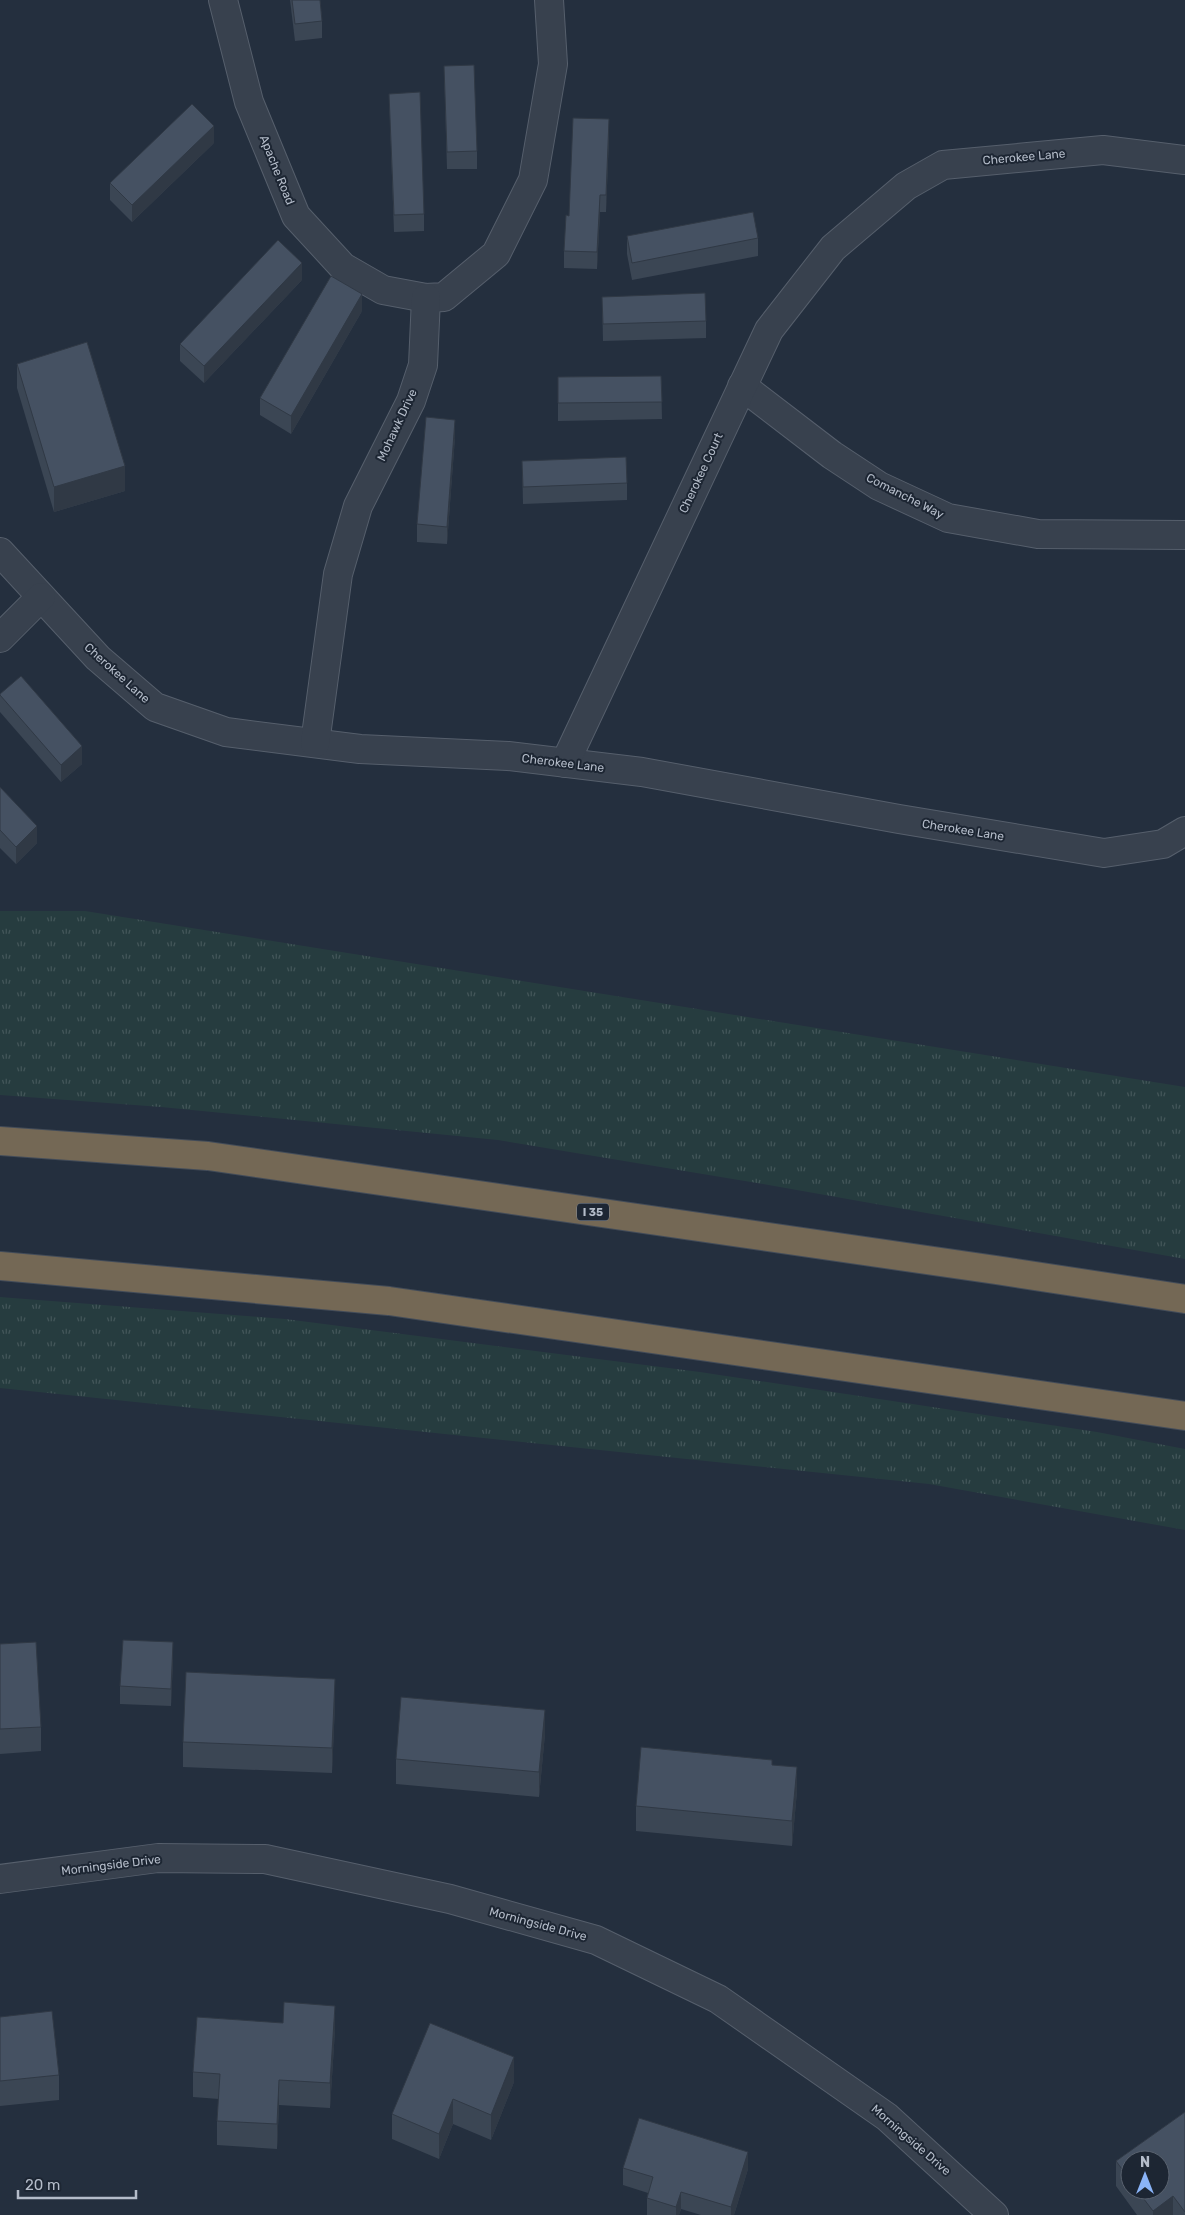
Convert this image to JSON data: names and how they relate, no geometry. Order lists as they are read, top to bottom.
{
  "streets": {
    "highway": ["I 35"],
    "street": [
      "Cherokee Lane",
      "Apache Road",
      "Mohawk Drive",
      "Cherokee Court",
      "Comanche Way",
      "Morningside Drive"
    ]
  },
  "crossings": [
    ["Cherokee Lane", "Mohawk Drive"],
    ["Cherokee Lane", "Cherokee Court"],
    ["Apache Road", "Mohawk Drive"],
    ["Cherokee Court", "Comanche Way"]
  ],
  "scale_bar": "20 m",
  "north": "top"
}
